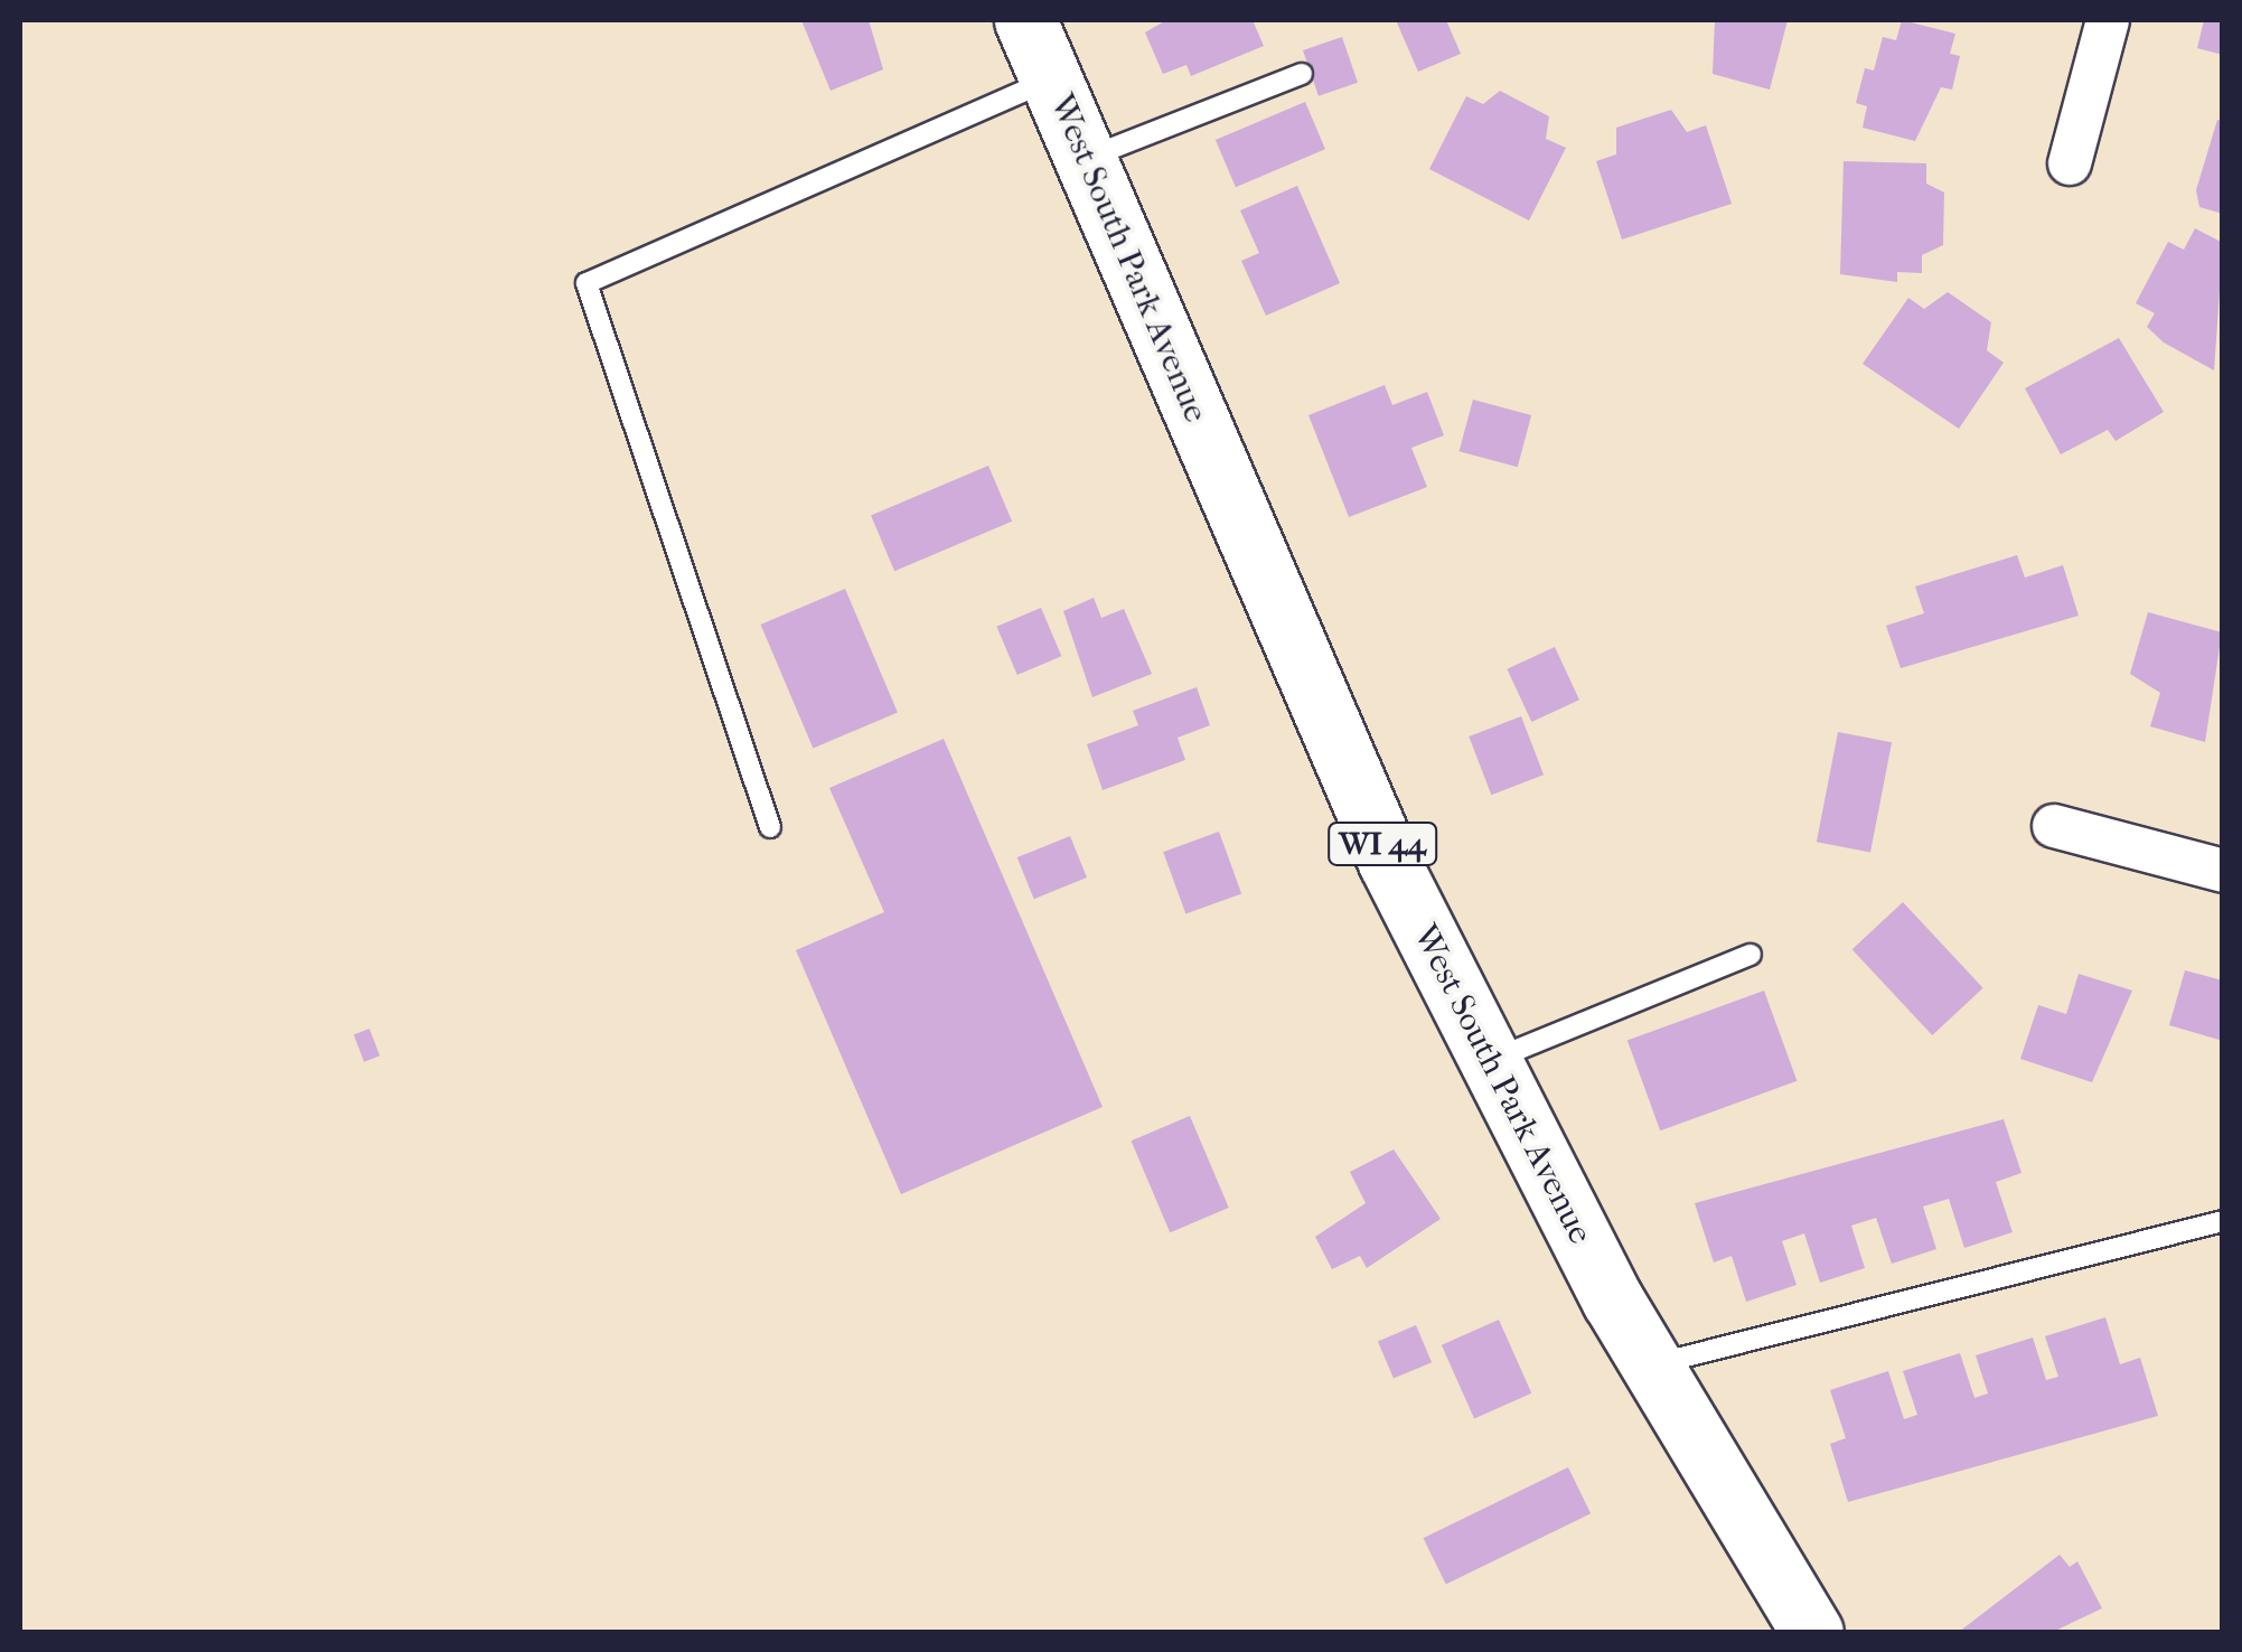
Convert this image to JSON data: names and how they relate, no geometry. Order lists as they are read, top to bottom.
{
  "streets": {
    "main road": ["West South Park Avenue", "WI 44"]
  }
}
